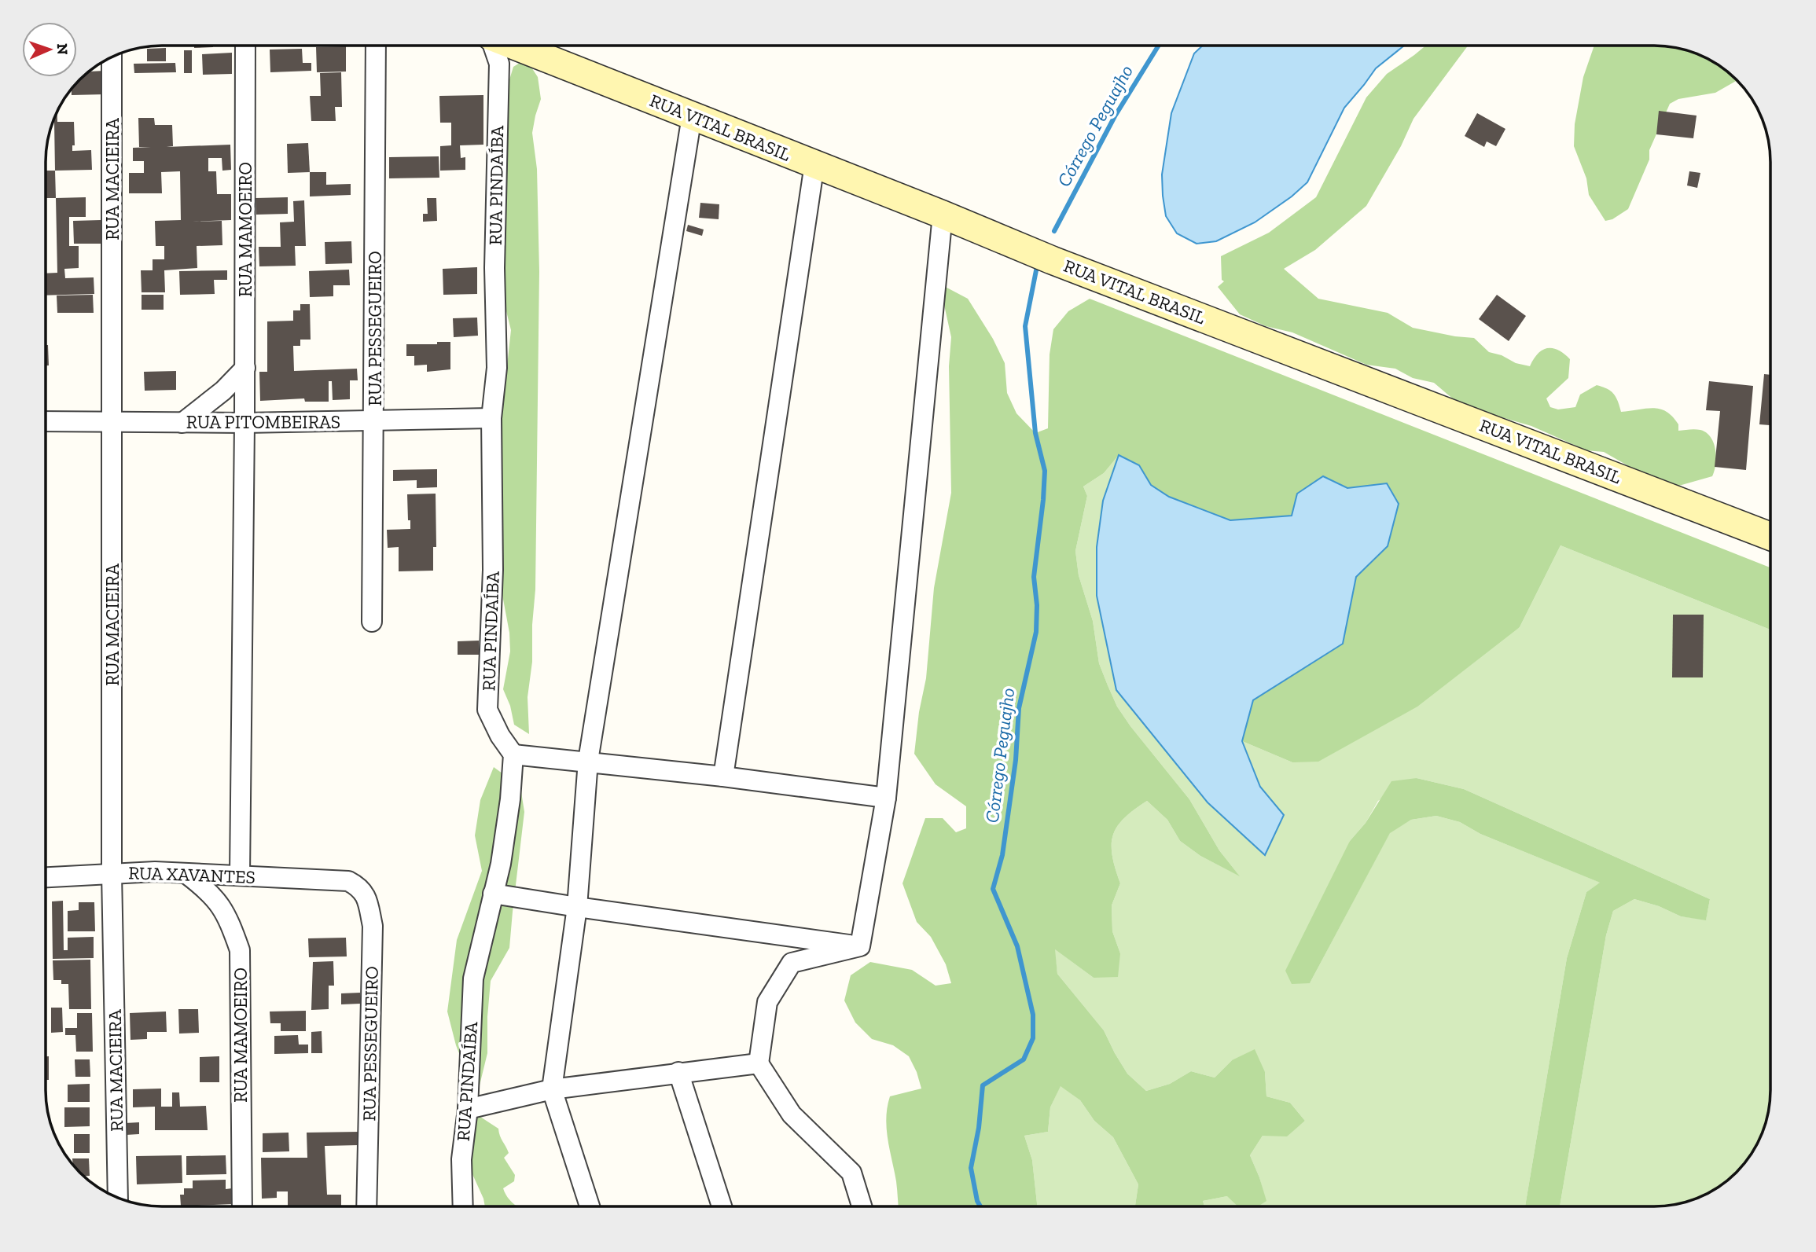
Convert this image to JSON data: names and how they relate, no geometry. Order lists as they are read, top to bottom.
{
  "streets": {
    "main road": ["RUA VITAL BRASIL"],
    "street": [
      "RUA MACIEIRA",
      "RUA PINDAÍBA",
      "RUA MAMOEIRO",
      "RUA PESSEGUEIRO",
      "RUA PITOMBEIRAS",
      "RUA XAVANTES"
    ]
  },
  "crossings": [
    ["RUA MACIEIRA", "RUA PITOMBEIRAS"],
    ["RUA MACIEIRA", "RUA XAVANTES"],
    ["RUA PINDAÍBA", "RUA PITOMBEIRAS"],
    ["RUA MAMOEIRO", "RUA PITOMBEIRAS"],
    ["RUA MAMOEIRO", "RUA XAVANTES"],
    ["RUA PESSEGUEIRO", "RUA PITOMBEIRAS"],
    ["RUA PESSEGUEIRO", "RUA XAVANTES"]
  ],
  "water": ["Córrego Peguajho"],
  "north": "right"
}
